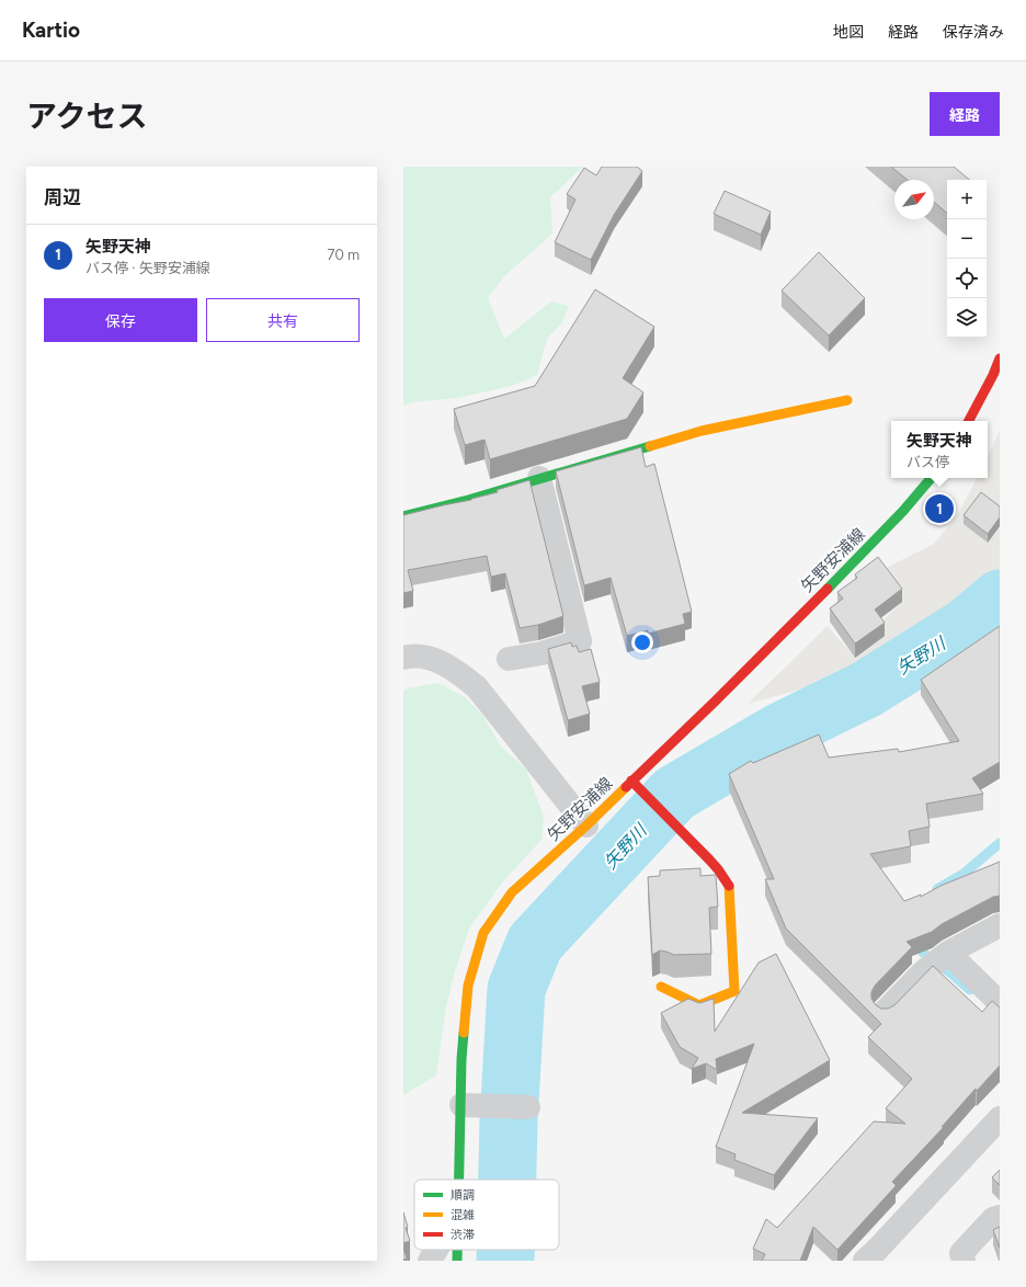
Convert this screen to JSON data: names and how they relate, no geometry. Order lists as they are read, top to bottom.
{
  "streets": {
    "main road": ["矢野安浦線"]
  },
  "water": ["矢野川"],
  "legend": ["順調", "混雑", "渋滞"],
  "north": "top right",
  "page": {
    "header": "Kartio",
    "nav": ["地図", "経路", "保存済み"],
    "title": "アクセス",
    "buttons": [
      "経路",
      ["保存", "共有"]
    ],
    "heading": "周辺",
    "map_buttons": ["+", "−"],
    "list": [
      {
        "mark": "1",
        "name": "矢野天神",
        "note": "バス停 · 矢野安浦線",
        "value": "70 m"
      }
    ],
    "popup": ["矢野天神", "バス停"],
    "pins": "1"
  }
}
